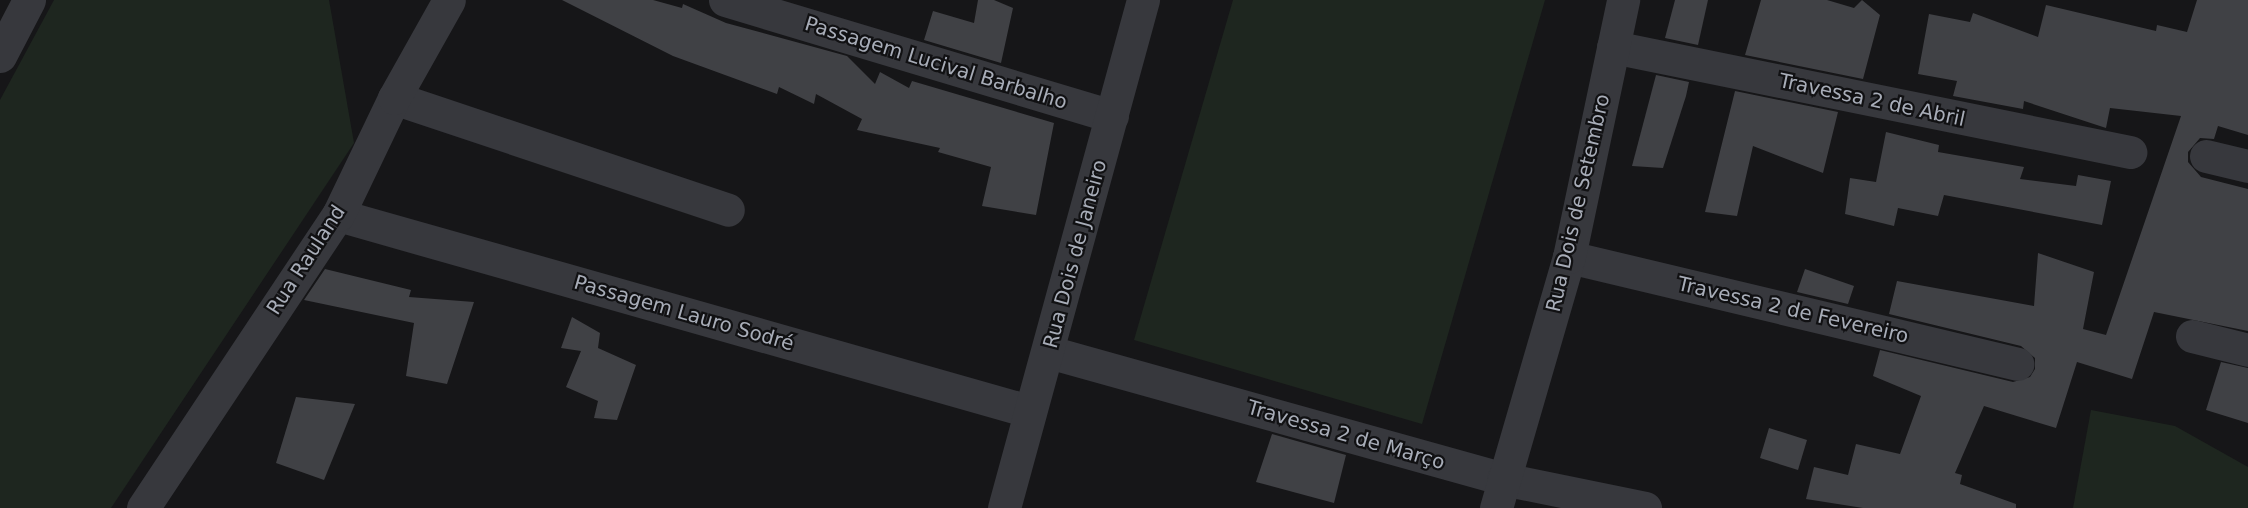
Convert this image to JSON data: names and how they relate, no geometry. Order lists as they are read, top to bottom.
{
  "streets": {
    "street": [
      "Passagem Lucival Barbalho",
      "Travessa 2 de Abril",
      "Rua Dois de Setembro",
      "Rua Dois de Janeiro",
      "Rua Rauland",
      "Travessa 2 de Fevereiro",
      "Passagem Lauro Sodré",
      "Travessa 2 de Março"
    ]
  },
  "crossings": [
    ["Passagem Lucival Barbalho", "Rua Dois de Janeiro"],
    ["Travessa 2 de Abril", "Rua Dois de Setembro"],
    ["Rua Dois de Setembro", "Travessa 2 de Fevereiro"],
    ["Rua Dois de Setembro", "Travessa 2 de Março"],
    ["Rua Dois de Janeiro", "Passagem Lauro Sodré"],
    ["Rua Dois de Janeiro", "Travessa 2 de Março"],
    ["Rua Rauland", "Passagem Lauro Sodré"]
  ]
}
